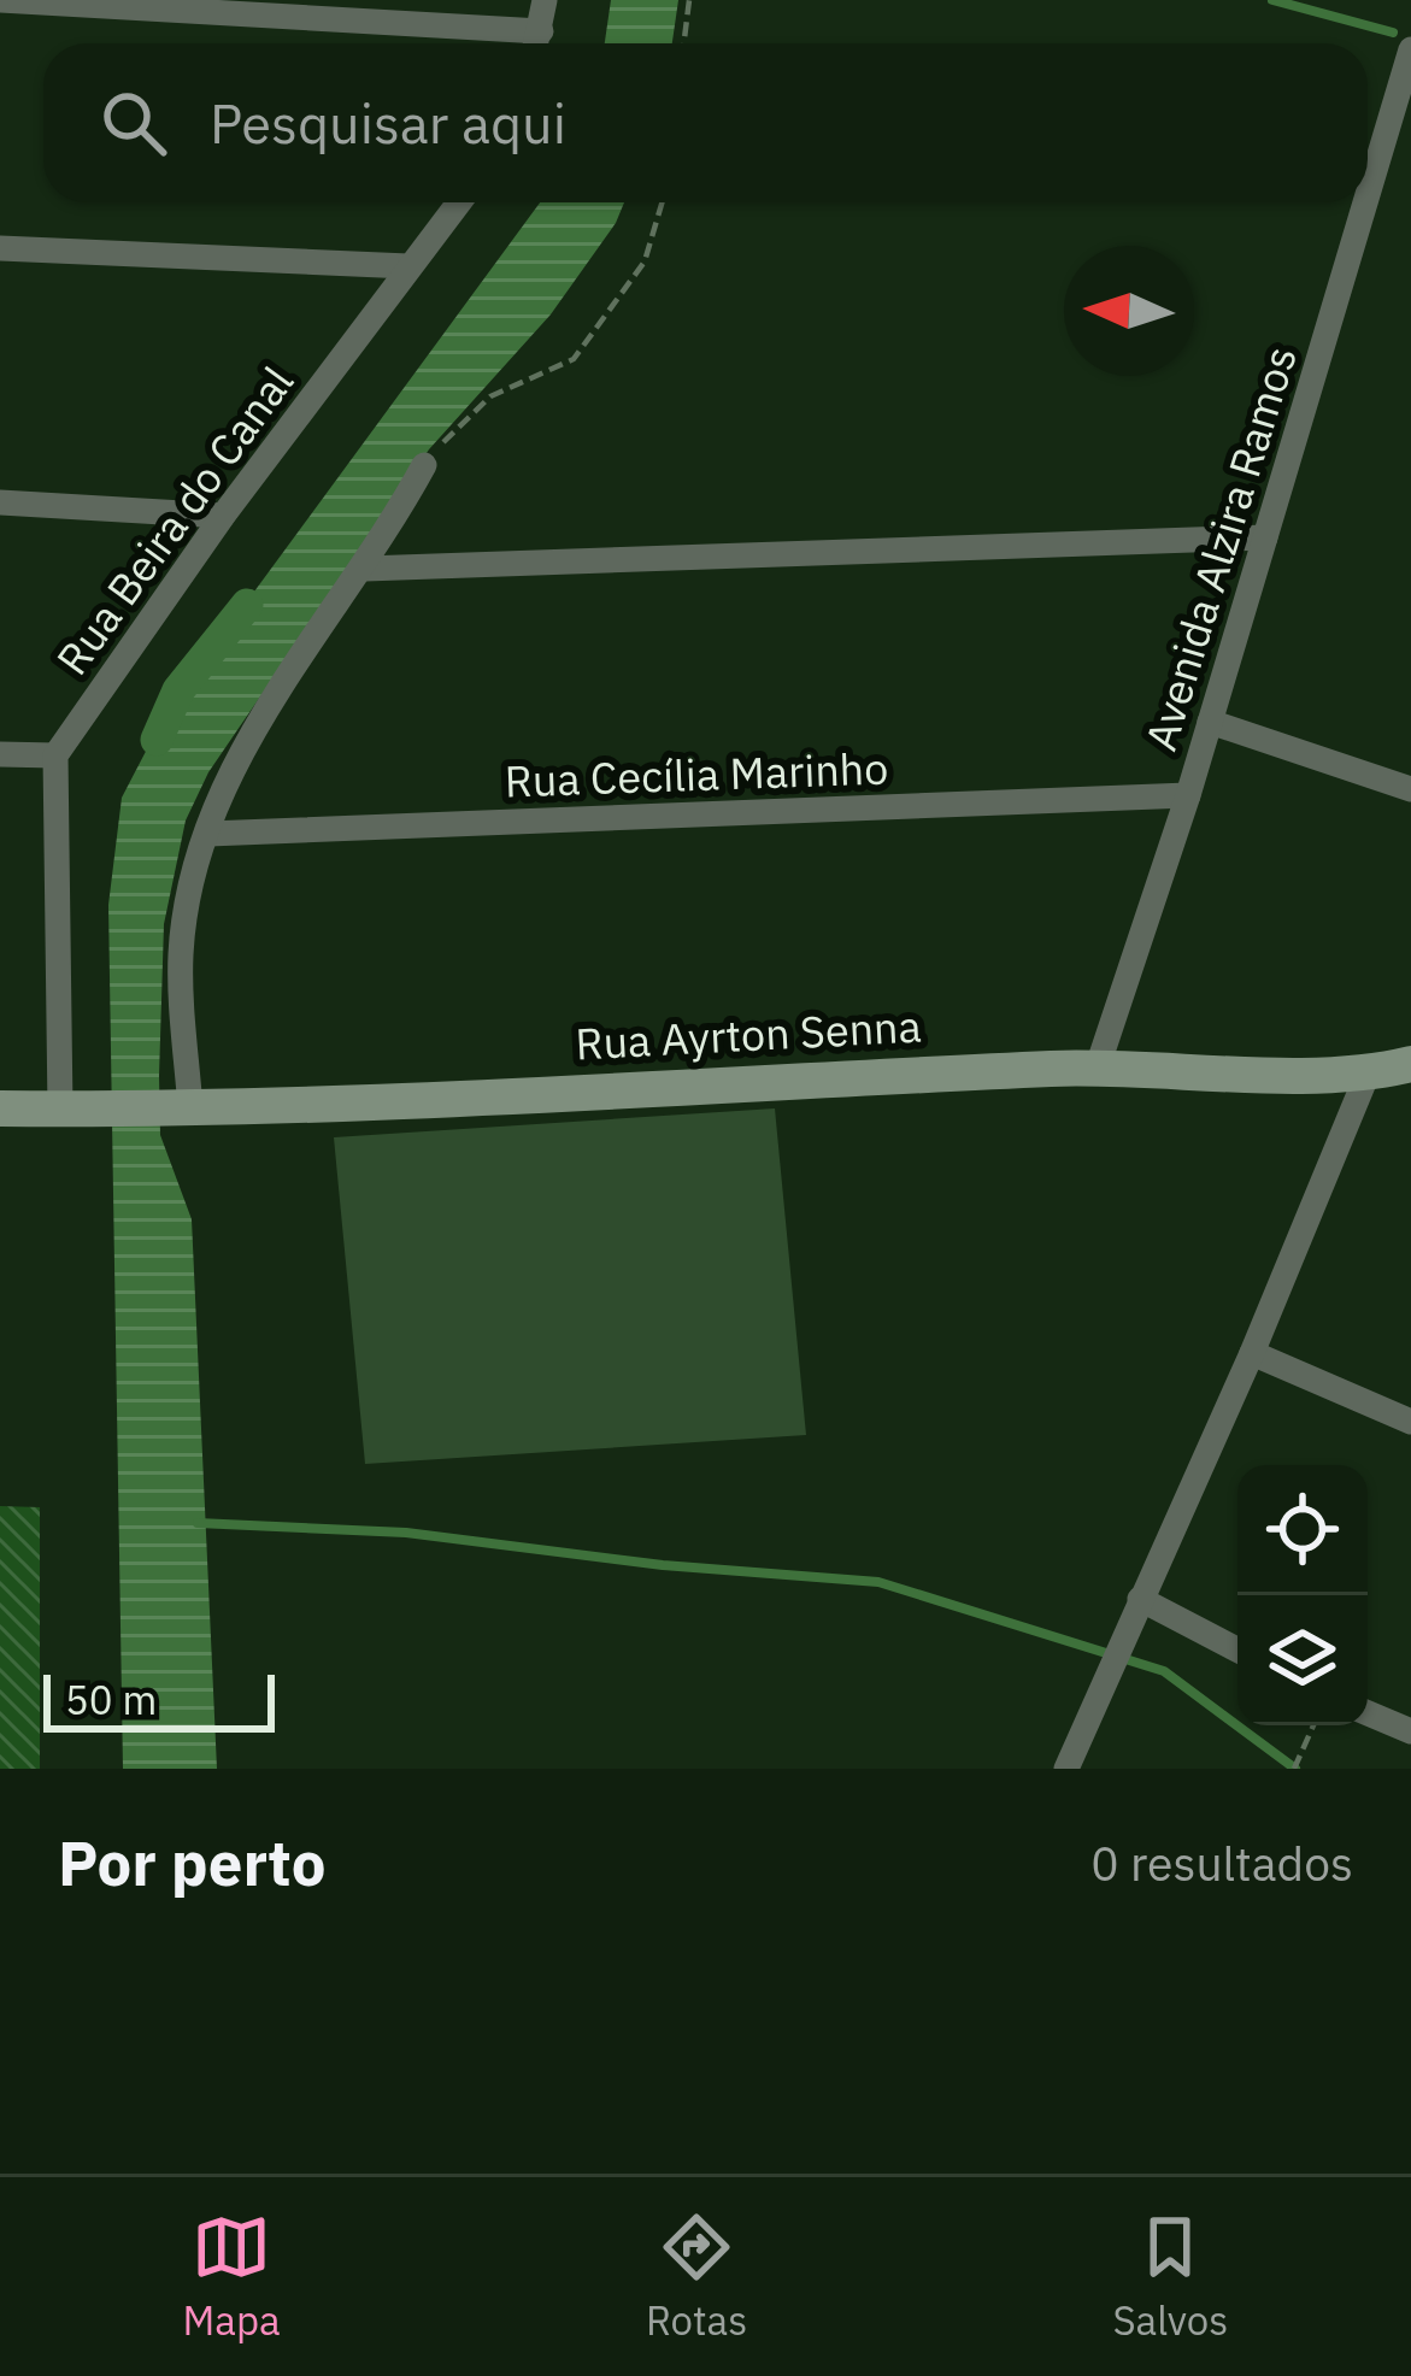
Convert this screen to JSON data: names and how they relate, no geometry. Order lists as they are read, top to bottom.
{
  "streets": {
    "main road": ["Rua Ayrton Senna"],
    "street": ["Rua Beira do Canal", "Avenida Alzira Ramos", "Rua Cecília Marinho"]
  },
  "crossings": [
    ["Avenida Alzira Ramos", "Rua Cecília Marinho"],
    ["Avenida Alzira Ramos", "Rua Ayrton Senna"]
  ],
  "scale_bar": "50 m",
  "north": "left",
  "page": {
    "search": "Pesquisar aqui",
    "scale": "50 m",
    "heading": ["Por perto", "0 resultados"],
    "nav": ["Mapa", "Rotas", "Salvos"]
  }
}
